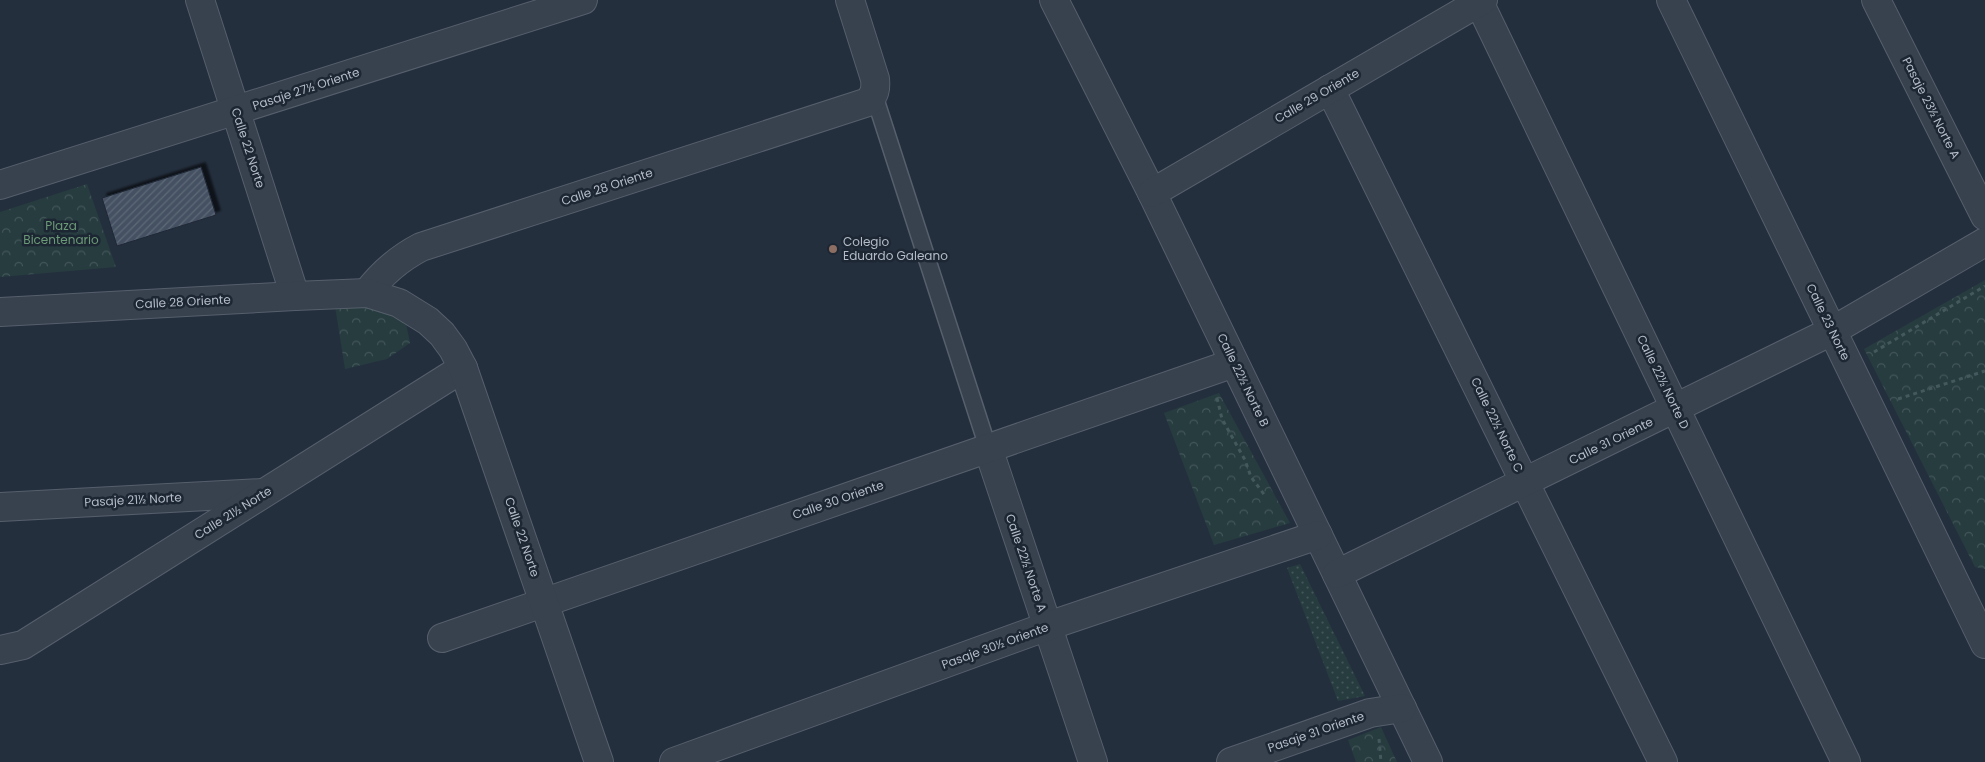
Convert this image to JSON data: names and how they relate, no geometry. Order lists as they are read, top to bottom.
{
  "streets": {
    "street": [
      "Pasaje 27½ Oriente",
      "Calle 29 Oriente",
      "Pasaje 23½ Norte A",
      "Calle 22 Norte",
      "Calle 28 Oriente",
      "Calle 23 Norte",
      "Calle 22½ Norte B",
      "Calle 22½ Norte D",
      "Calle 22½ Norte C",
      "Calle 31 Oriente",
      "Pasaje 21½ Norte",
      "Calle 30 Oriente",
      "Calle 21½ Norte",
      "Calle 22½ Norte A",
      "Pasaje 30½ Oriente",
      "Pasaje 31 Oriente"
    ]
  },
  "crossings": [
    ["Pasaje 27½ Oriente", "Calle 22 Norte"],
    ["Calle 29 Oriente", "Calle 22½ Norte B"],
    ["Calle 29 Oriente", "Calle 22½ Norte D"],
    ["Calle 29 Oriente", "Calle 22½ Norte C"],
    ["Calle 22 Norte", "Calle 28 Oriente"],
    ["Calle 22 Norte", "Calle 30 Oriente"],
    ["Calle 22 Norte", "Calle 21½ Norte"],
    ["Calle 23 Norte", "Calle 31 Oriente"],
    ["Calle 22½ Norte B", "Calle 31 Oriente"],
    ["Calle 22½ Norte B", "Calle 30 Oriente"],
    ["Calle 22½ Norte B", "Pasaje 30½ Oriente"],
    ["Calle 22½ Norte B", "Pasaje 31 Oriente"],
    ["Calle 22½ Norte D", "Calle 31 Oriente"],
    ["Calle 22½ Norte C", "Calle 31 Oriente"],
    ["Pasaje 21½ Norte", "Calle 21½ Norte"],
    ["Calle 30 Oriente", "Calle 22½ Norte A"],
    ["Calle 22½ Norte A", "Pasaje 30½ Oriente"]
  ],
  "parks": ["Plaza Bicentenario"],
  "places": ["Colegio Eduardo Galeano"]
}
